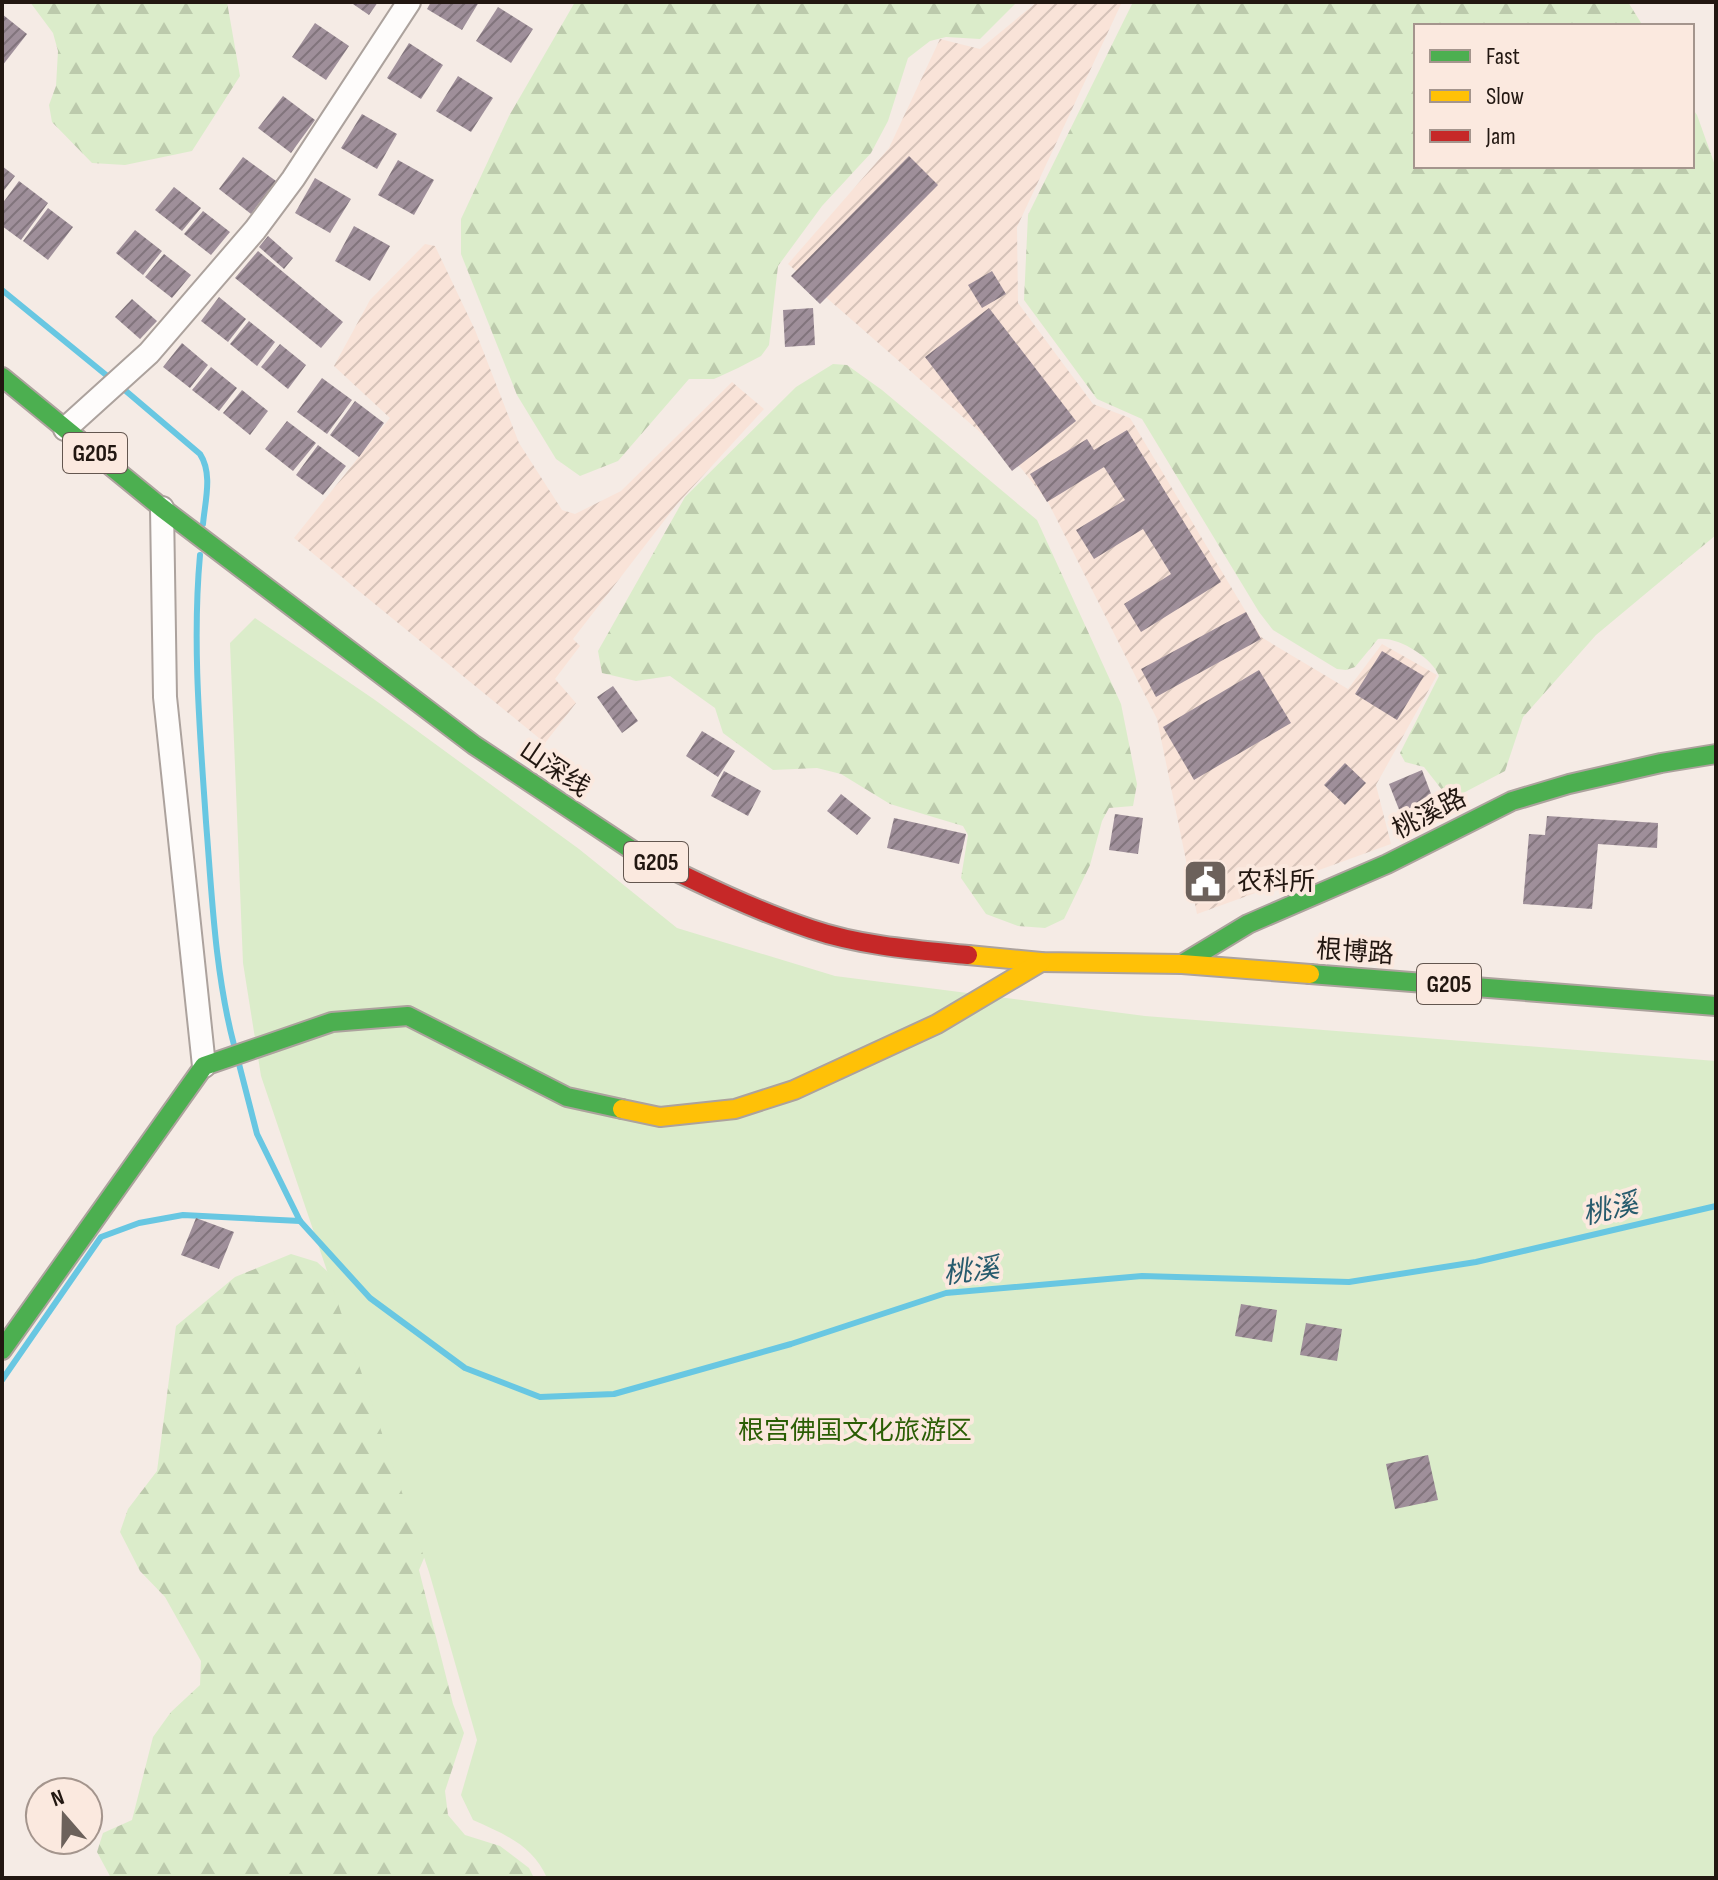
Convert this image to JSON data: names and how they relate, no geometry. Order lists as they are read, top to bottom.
{
  "streets": {
    "main road": [
      "G205",
      "山深线",
      "桃溪路",
      "根博路"
    ]
  },
  "crossings": [
    ["山深线", "桃溪路"],
    ["山深线", "根博路"],
    ["桃溪路", "根博路"]
  ],
  "water": ["桃溪"],
  "parks": ["根宫佛国文化旅游区"],
  "places": {
    "public building": ["农科所"]
  },
  "legend": ["Fast", "Slow", "Jam"],
  "north": "top"
}
